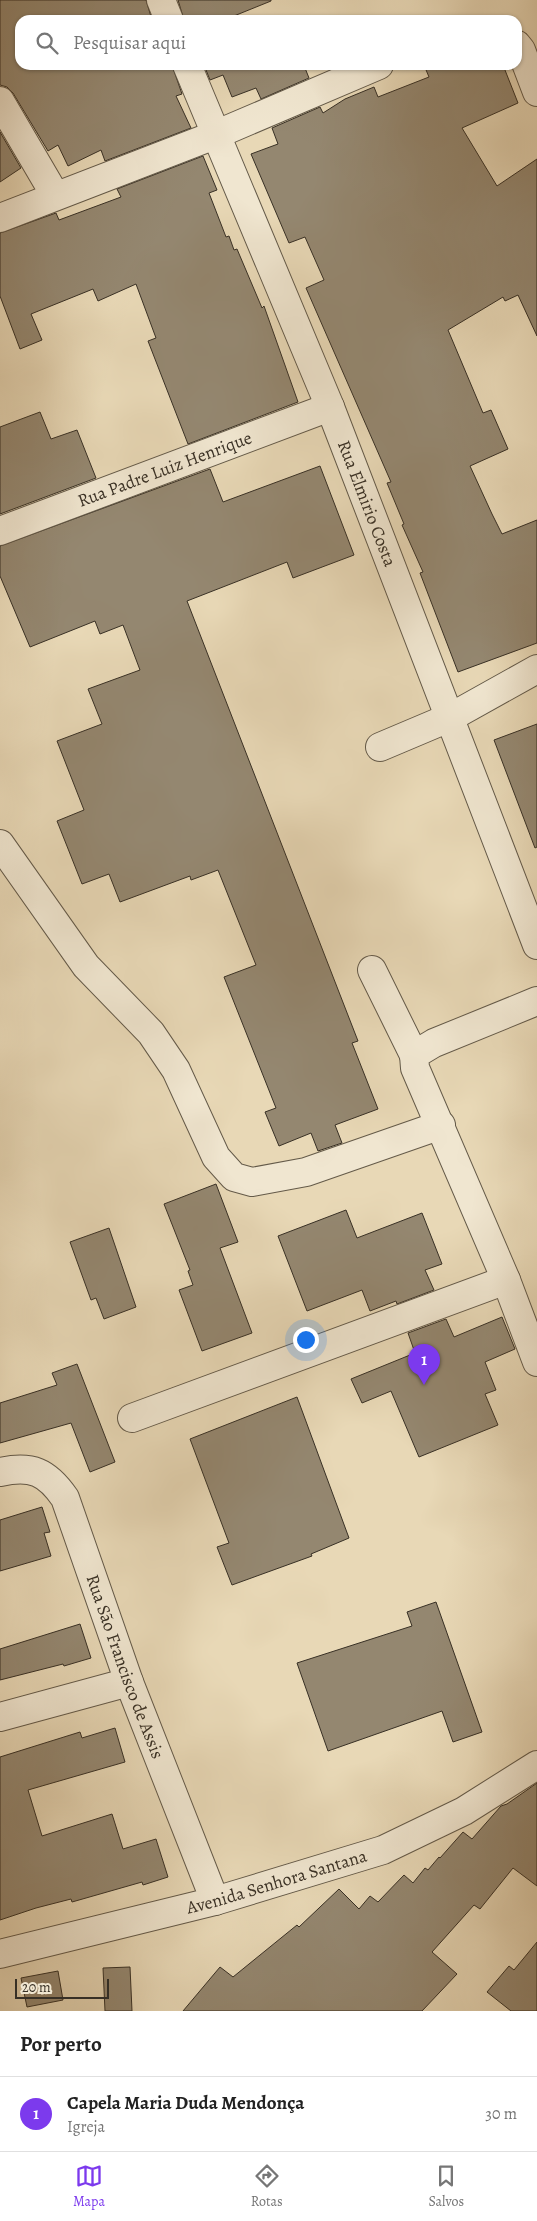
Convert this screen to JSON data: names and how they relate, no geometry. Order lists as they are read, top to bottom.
{
  "streets": {
    "street": [
      "Rua Padre Luiz Henrique",
      "Rua Elmirio Costa",
      "Rua São Francisco de Assis",
      "Avenida Senhora Santana"
    ]
  },
  "crossings": [
    ["Rua Padre Luiz Henrique", "Rua Elmirio Costa"],
    ["Rua São Francisco de Assis", "Avenida Senhora Santana"]
  ],
  "scale_bar": "20 m",
  "page": {
    "search": "Pesquisar aqui",
    "pins": "1",
    "scale": "20 m",
    "heading": "Por perto",
    "list": [
      {
        "mark": "1",
        "name": "Capela Maria Duda Mendonça",
        "note": "Igreja",
        "value": "30 m"
      }
    ],
    "nav": ["Mapa", "Rotas", "Salvos"]
  }
}
